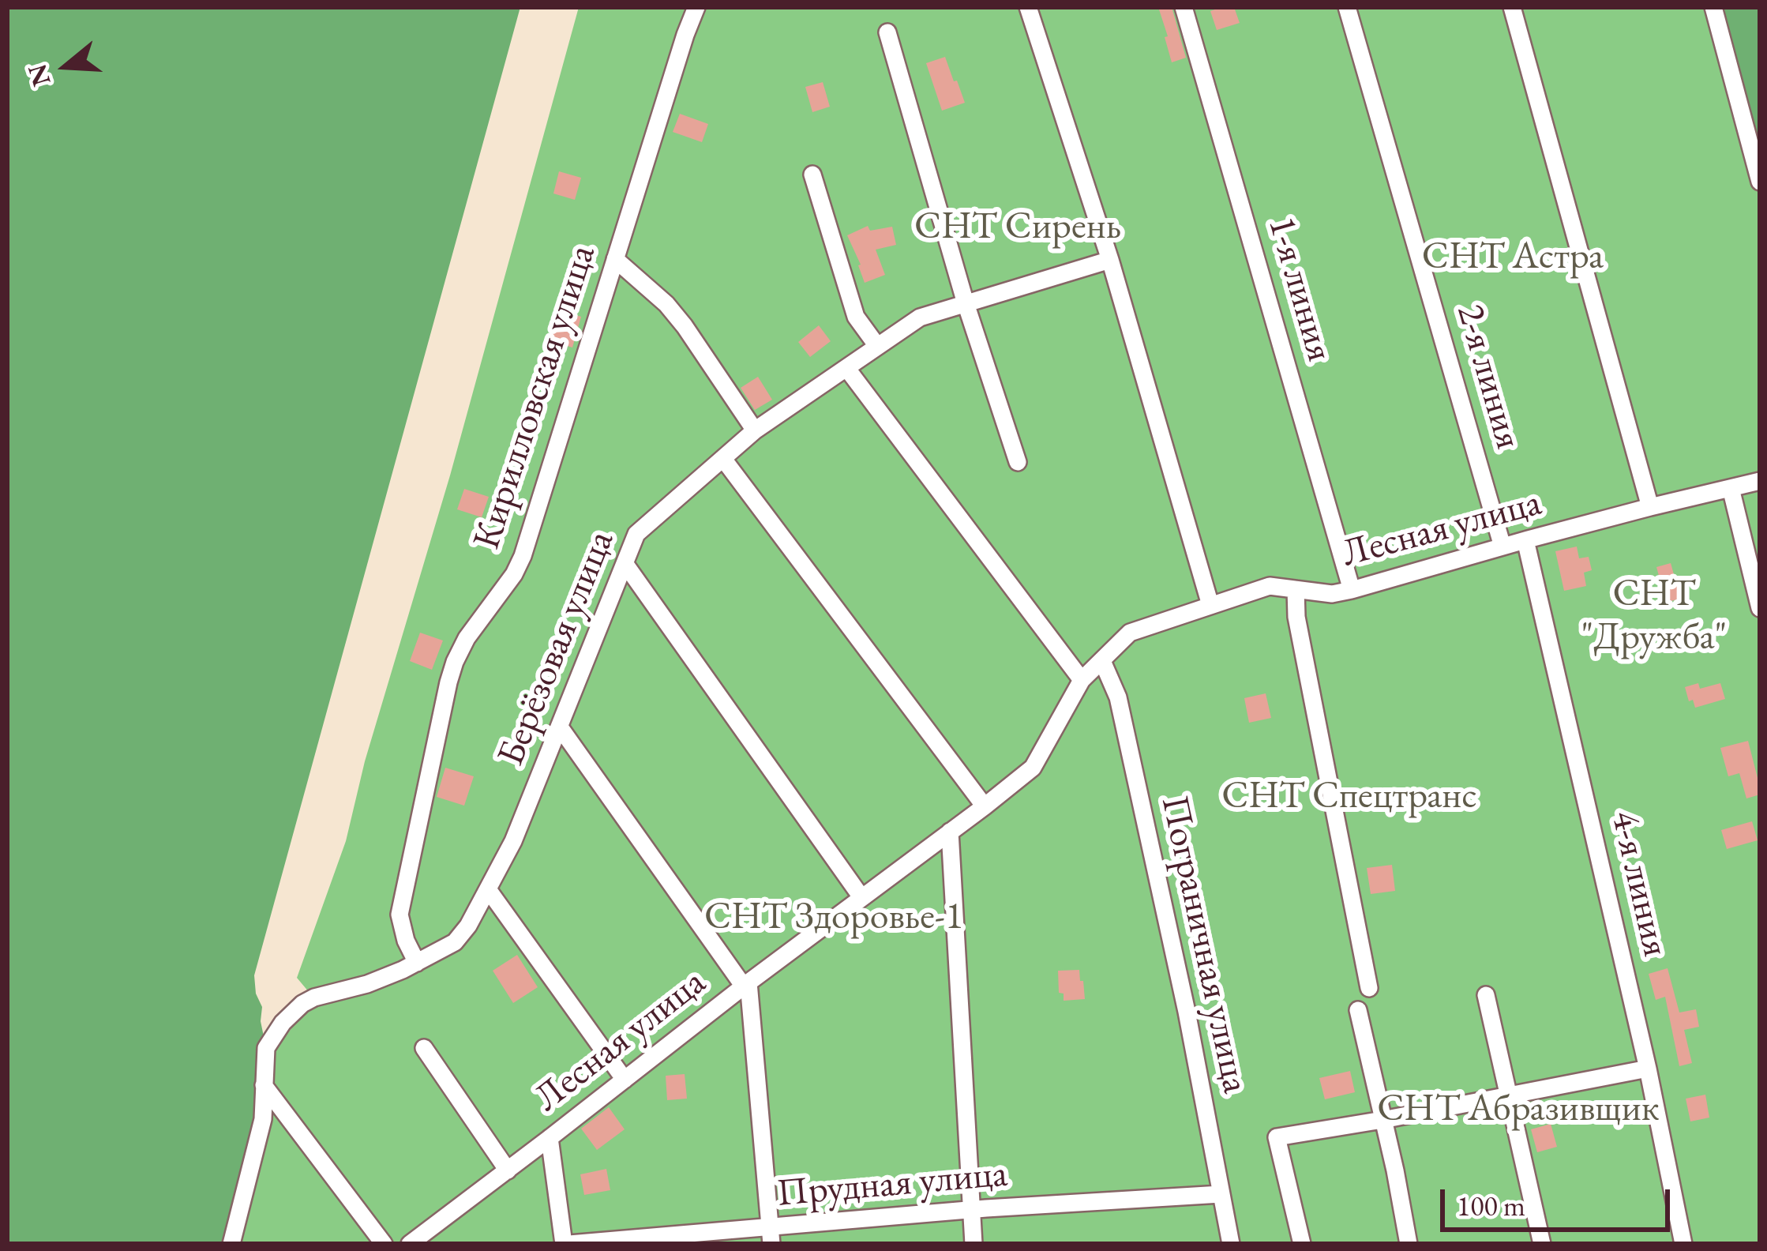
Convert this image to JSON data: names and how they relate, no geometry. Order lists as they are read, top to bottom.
{
  "streets": {
    "street": [
      "1-я линия",
      "2-я линия",
      "Кирилловская улица",
      "Лесная улица",
      "Берёзовая улица",
      "4-я линия",
      "Пограничная улица",
      "Прудная улица"
    ]
  },
  "crossings": [
    ["1-я линия", "Лесная улица"],
    ["2-я линия", "Лесная улица"],
    ["Кирилловская улица", "Берёзовая улица"],
    ["Лесная улица", "4-я линия"],
    ["Лесная улица", "Пограничная улица"],
    ["Пограничная улица", "Прудная улица"]
  ],
  "parks": [
    "СНТ Сирень",
    "СНТ Астра",
    "СНТ \"Дружба\"",
    "СНТ Спецтранс",
    "СНТ Здоровье-1",
    "СНТ Абразивщик"
  ],
  "scale_bar": "100 m",
  "north": "left"
}
